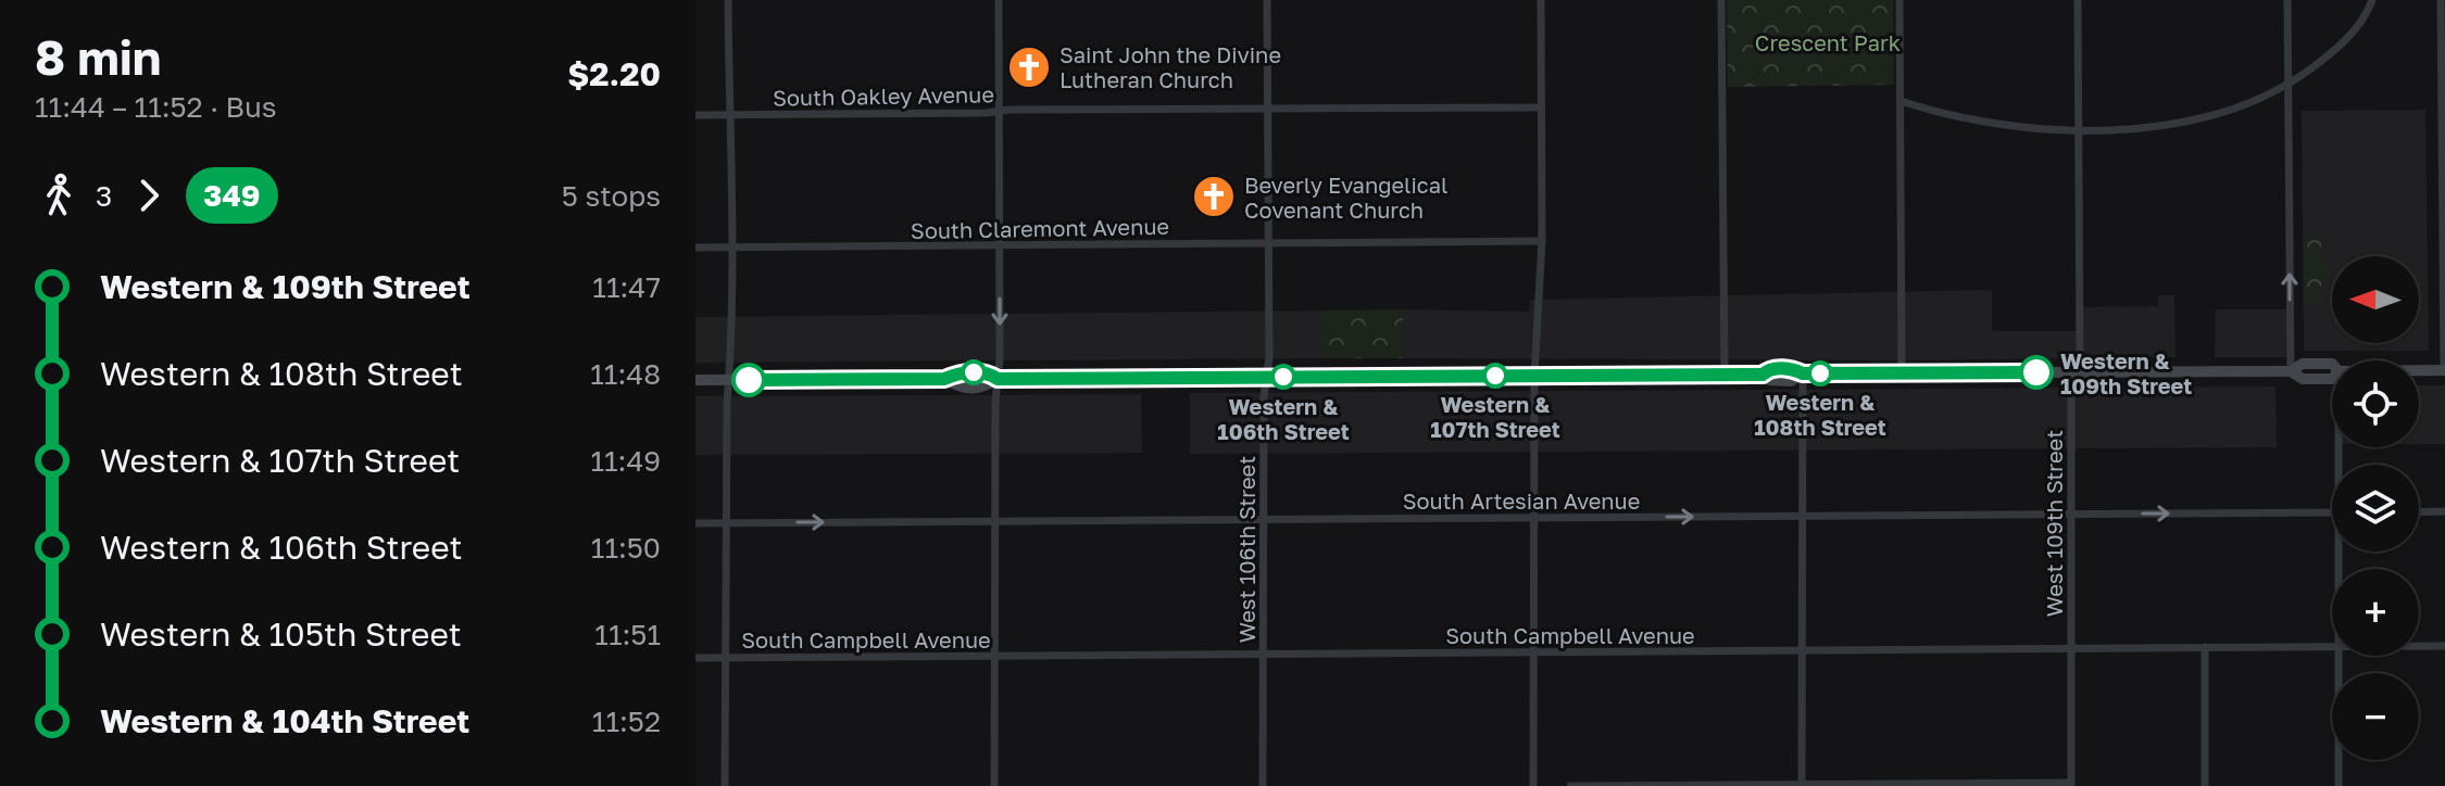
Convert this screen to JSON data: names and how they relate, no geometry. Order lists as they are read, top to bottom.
{
  "streets": {
    "street": [
      "South Oakley Avenue",
      "South Claremont Avenue",
      "South Artesian Avenue",
      "West 109th Street",
      "West 106th Street",
      "South Campbell Avenue"
    ]
  },
  "crossings": [
    ["South Oakley Avenue", "West 106th Street"],
    ["South Claremont Avenue", "West 106th Street"],
    ["South Artesian Avenue", "West 109th Street"],
    ["South Artesian Avenue", "West 106th Street"],
    ["West 109th Street", "South Campbell Avenue"],
    ["West 106th Street", "South Campbell Avenue"]
  ],
  "one_way": ["South Artesian Avenue"],
  "parks": ["Crescent Park"],
  "places": {
    "church": ["Saint John the Divine Lutheran Church", "Beverly Evangelical Covenant Church"],
    "other": [
      "Western & 109th Street",
      "Western & 108th Street",
      "Western & 107th Street",
      "Western & 106th Street"
    ]
  },
  "lines": ["bus line 349"],
  "north": "left",
  "page": {
    "heading": ["8 min", "11:44 – 11:52 · Bus", "$2.20"],
    "legs": ["3", "349", "5 stops"],
    "list": [
      {
        "name": "Western & 109th Street",
        "value": "11:47"
      },
      {
        "name": "Western & 108th Street",
        "value": "11:48"
      },
      {
        "name": "Western & 107th Street",
        "value": "11:49"
      },
      {
        "name": "Western & 106th Street",
        "value": "11:50"
      },
      {
        "name": "Western & 105th Street",
        "value": "11:51"
      },
      {
        "name": "Western & 104th Street",
        "value": "11:52"
      }
    ],
    "map_buttons": ["+", "−"]
  }
}
